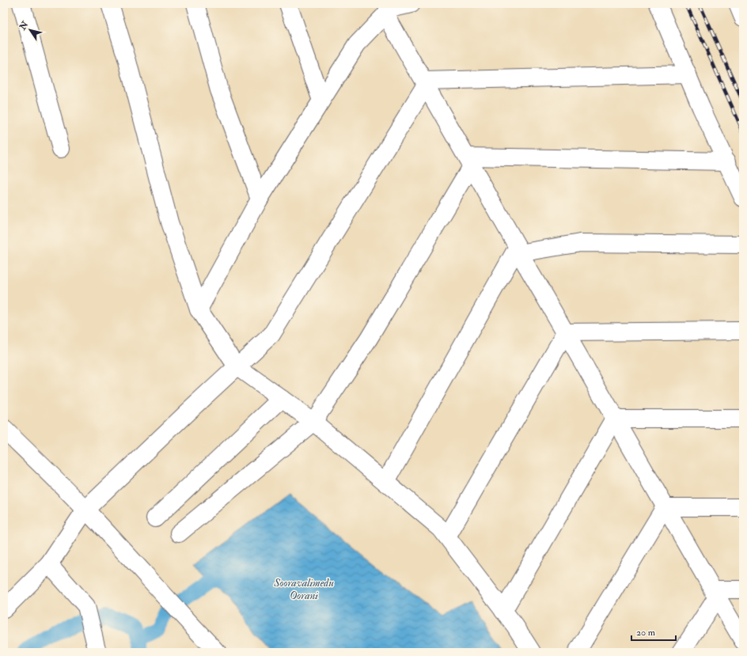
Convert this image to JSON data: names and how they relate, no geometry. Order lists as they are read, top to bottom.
{
  "water": ["Sooravalimedu Oorani"],
  "scale_bar": "20 m",
  "north": "top left"
}
